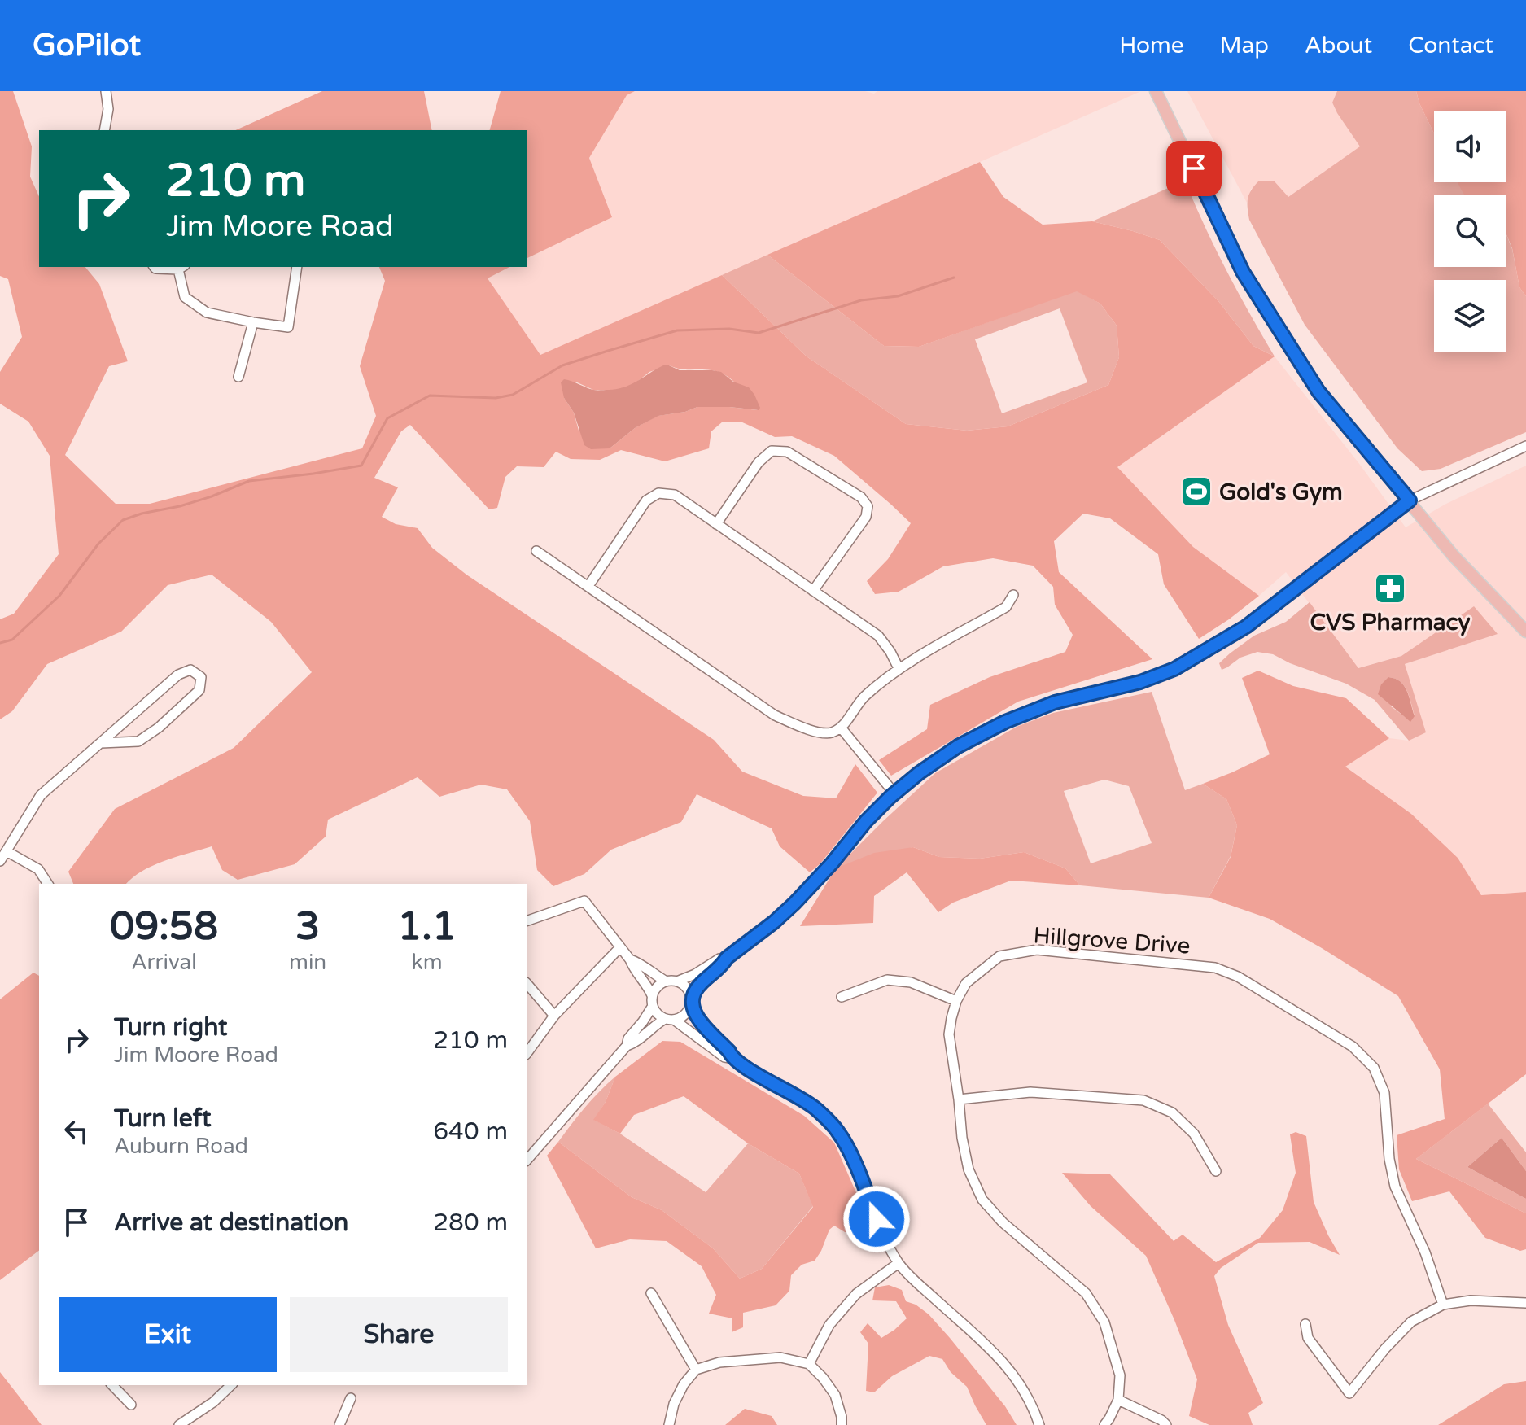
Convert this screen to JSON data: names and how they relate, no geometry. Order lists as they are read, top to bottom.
{
  "streets": {
    "street": ["Hillgrove Drive"]
  },
  "places": {
    "sports": ["Gold's Gym"],
    "pharmacy": ["CVS Pharmacy"]
  },
  "page": {
    "header": "GoPilot",
    "nav": [
      "Home",
      "Map",
      "About",
      "Contact"
    ],
    "turn": ["210 m", "Jim Moore Road"],
    "eta": [
      "09:58",
      "Arrival",
      "3",
      "min",
      "1.1",
      "km"
    ],
    "list": [
      {
        "name": "Turn right",
        "note": "Jim Moore Road",
        "value": "210 m"
      },
      {
        "name": "Turn left",
        "note": "Auburn Road",
        "value": "640 m"
      },
      {
        "name": "Arrive at destination",
        "value": "280 m"
      }
    ],
    "buttons": ["Exit", "Share"]
  }
}
